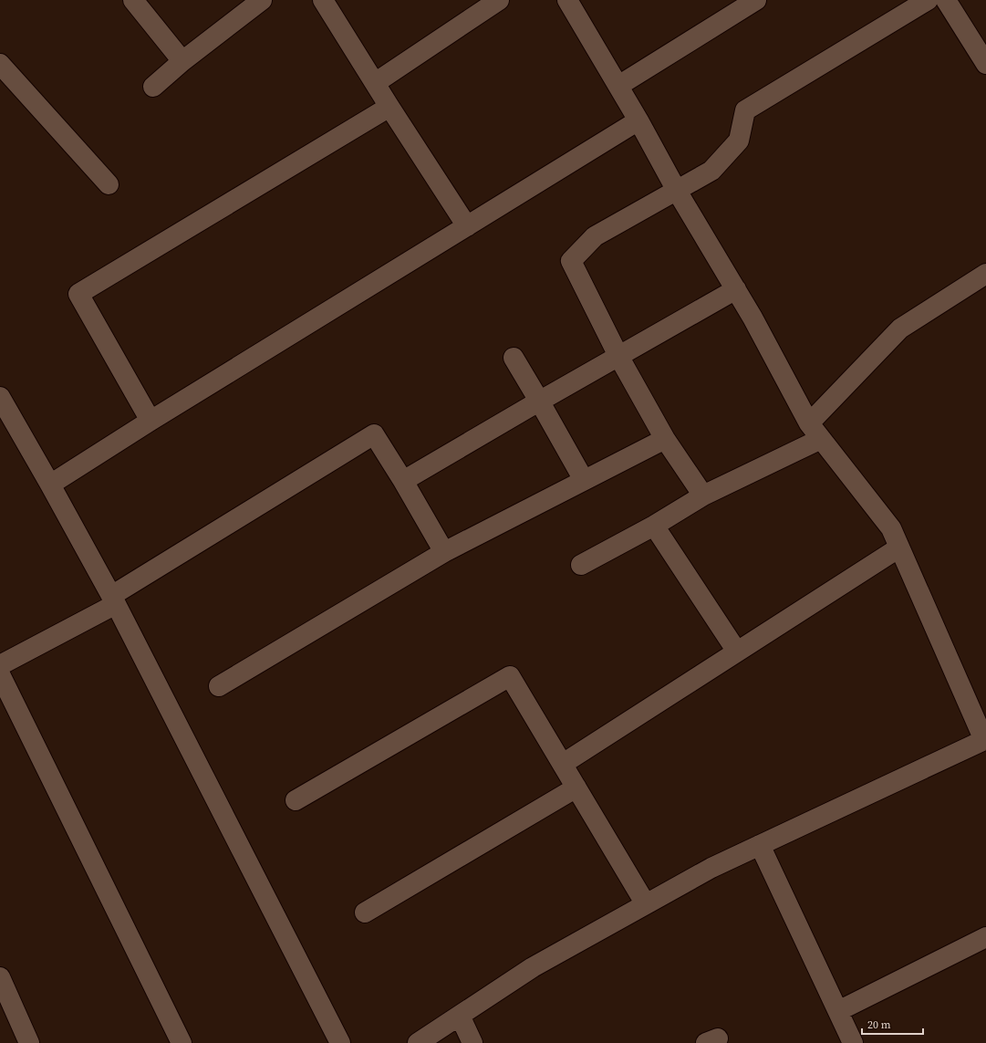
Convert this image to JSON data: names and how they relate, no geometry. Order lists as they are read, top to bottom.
{
  "scale_bar": "20 m"
}
